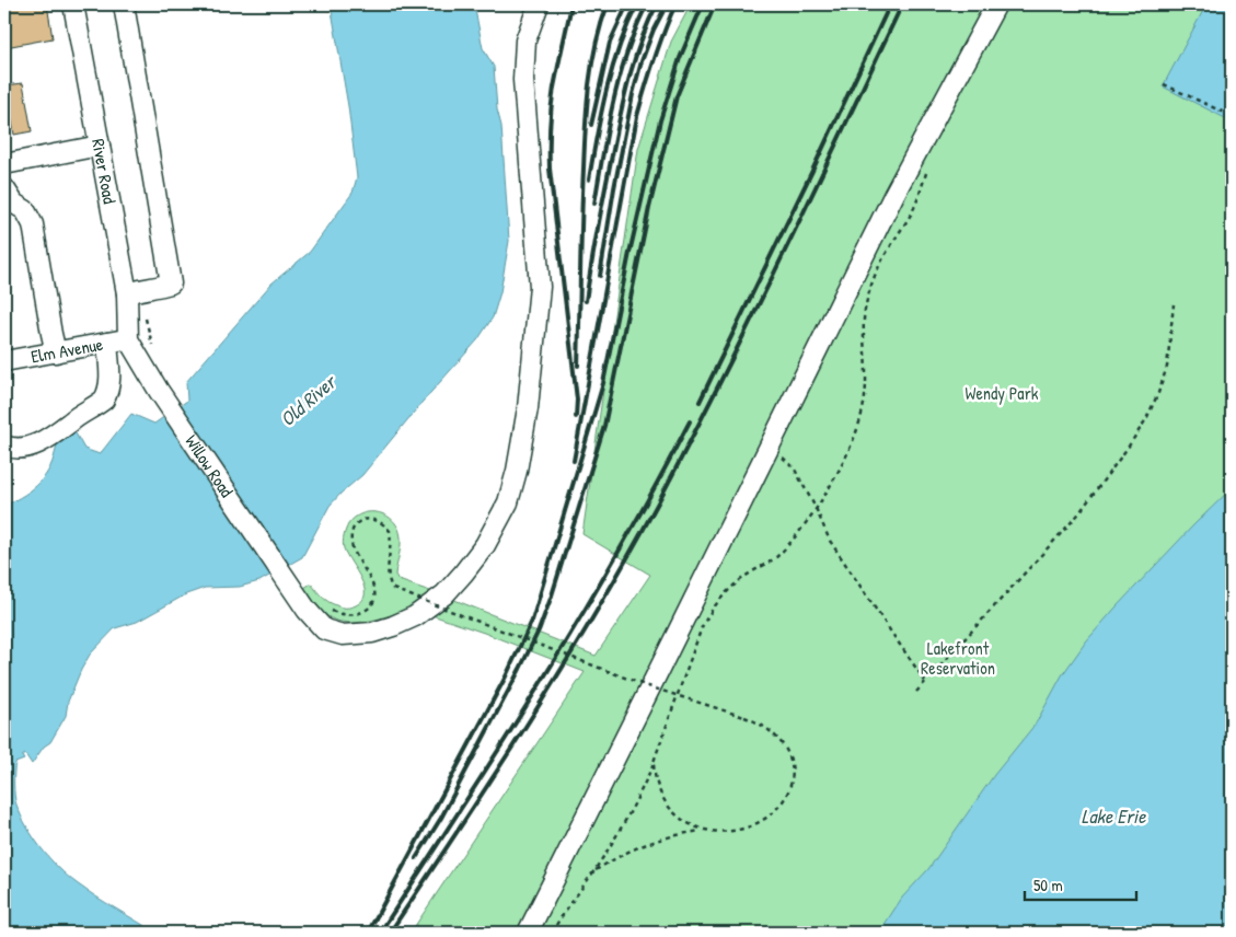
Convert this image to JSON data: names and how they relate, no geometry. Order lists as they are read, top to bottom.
{
  "streets": {
    "street": ["River Road", "Elm Avenue", "Willow Road"]
  },
  "crossings": [
    ["River Road", "Elm Avenue"],
    ["River Road", "Willow Road"],
    ["Elm Avenue", "Willow Road"]
  ],
  "water": ["Old River", "Lake Erie"],
  "parks": ["Wendy Park", "Lakefront Reservation"],
  "scale_bar": "50 m"
}
